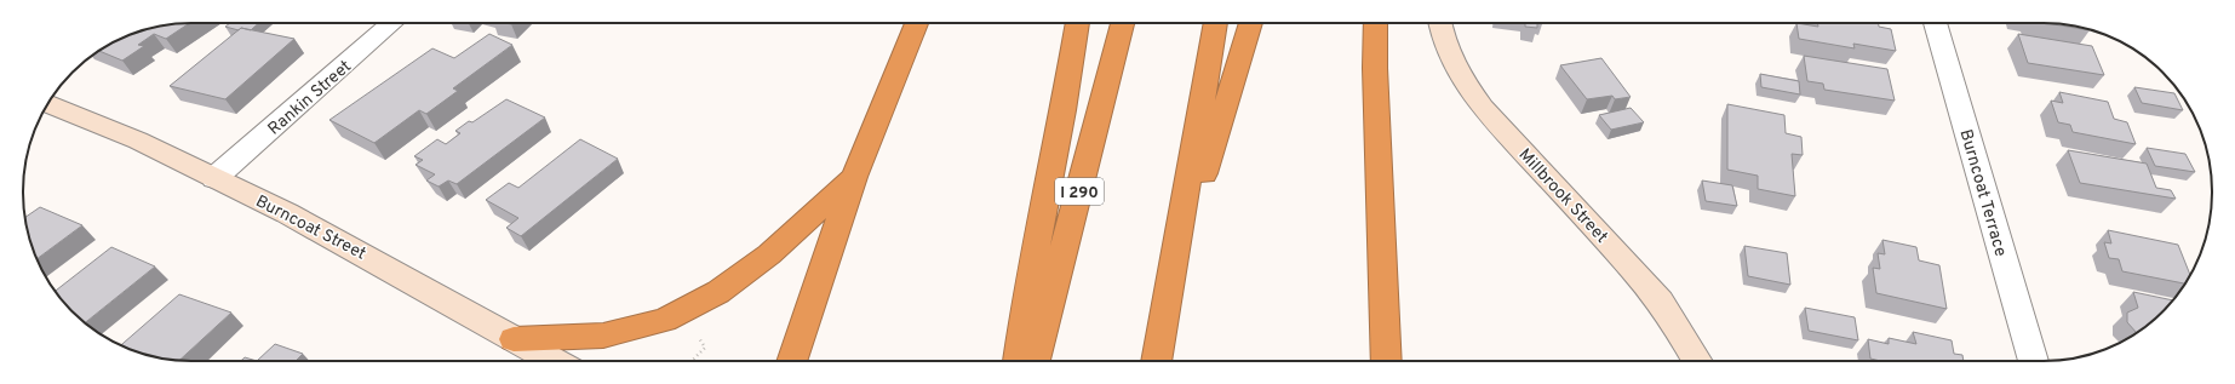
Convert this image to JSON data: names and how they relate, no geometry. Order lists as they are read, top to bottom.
{
  "streets": {
    "highway": ["I 290"],
    "main road": ["Millbrook Street", "Burncoat Street"],
    "street": ["Rankin Street", "Burncoat Terrace"]
  },
  "crossings": [
    ["Rankin Street", "Burncoat Street"]
  ]
}
